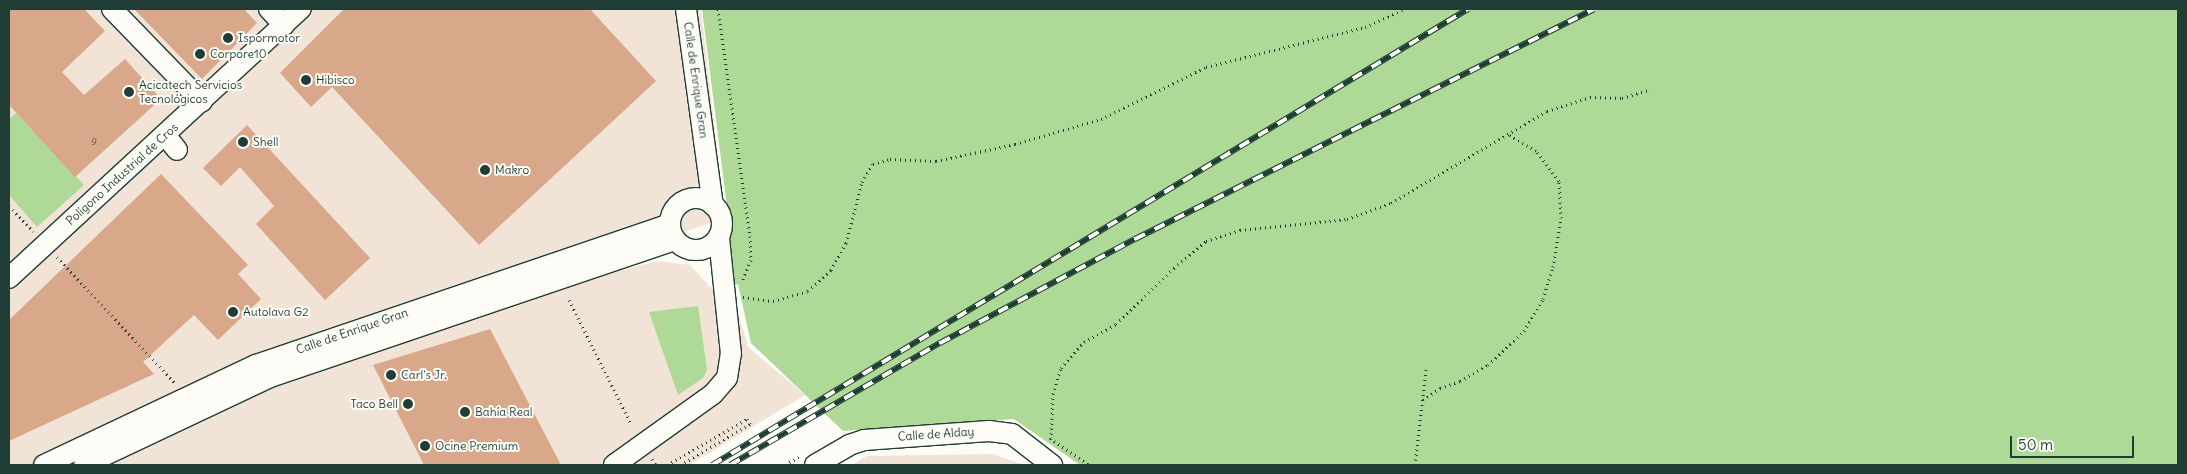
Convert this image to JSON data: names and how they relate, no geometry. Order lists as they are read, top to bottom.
{
  "streets": {
    "street": ["Calle de Enrique Gran", "Polígono Industrial de Cros", "Calle de Alday"]
  },
  "places": [
    "Ispormotor",
    "Corpore10",
    "Hibisco",
    "Acicatech Servicios Tecnológicos",
    "Shell",
    "Makro",
    "Autolava G2",
    "Carl's Jr.",
    "Taco Bell",
    "Bahía Real",
    "Ocine Premium"
  ],
  "house_numbers": ["9"],
  "scale_bar": "50 m"
}
